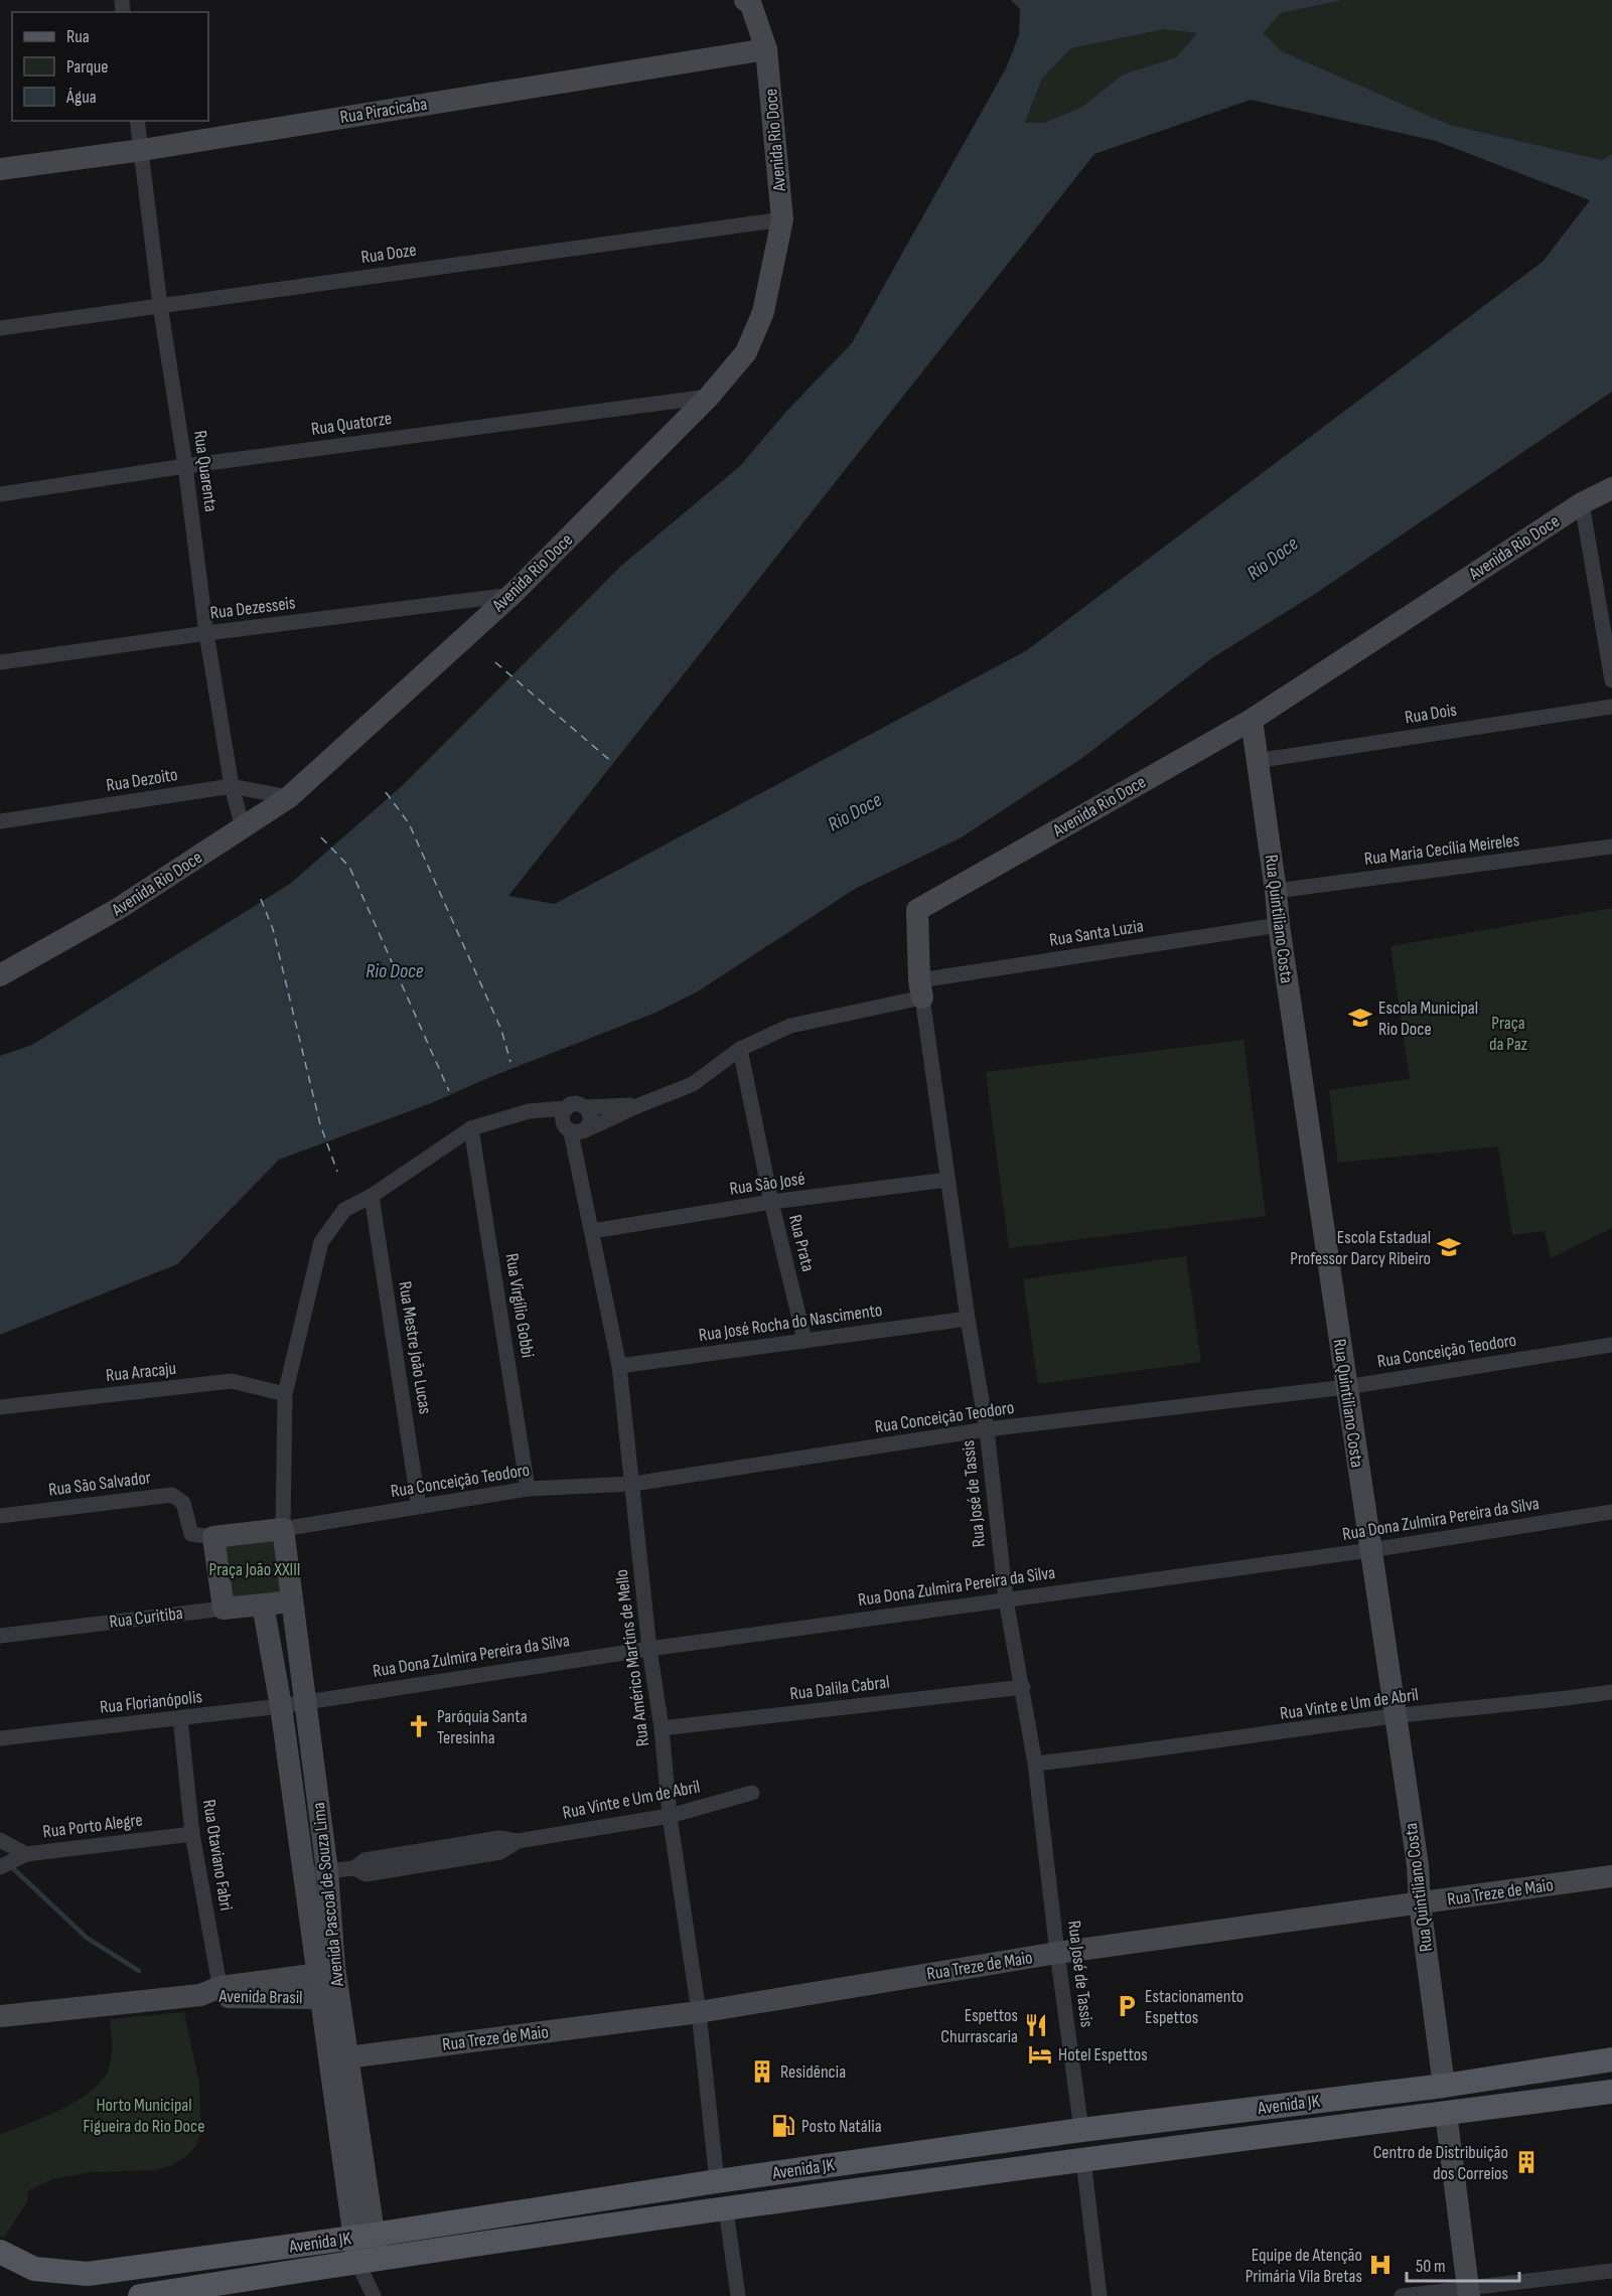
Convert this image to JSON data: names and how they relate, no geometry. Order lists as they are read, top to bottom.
{
  "streets": {
    "main road": ["Avenida JK"],
    "street": [
      "Rua Piracicaba",
      "Avenida Rio Doce",
      "Rua Doze",
      "Rua Quatorze",
      "Rua Quarenta",
      "Rua Dezesseis",
      "Rua Dois",
      "Rua Dezoito",
      "Rua Maria Cecília Meireles",
      "Rua Quintiliano Costa",
      "Rua Santa Luzia",
      "Rua São José",
      "Rua Prata",
      "Rua Virgílio Gobbi",
      "Rua José Rocha do Nascimento",
      "Rua Mestre João Lucas",
      "Rua Conceição Teodoro",
      "Rua Aracaju",
      "Rua São Salvador",
      "Rua José de Tassis",
      "Rua Dona Zulmira Pereira da Silva",
      "Rua Curitiba",
      "Rua Américo Martins de Mello",
      "Rua Dalila Cabral",
      "Rua Florianópolis",
      "Rua Vinte e Um de Abril",
      "Rua Porto Alegre",
      "Rua Otaviano Fabri",
      "Rua Treze de Maio",
      "Avenida Pascoal de Souza Lima",
      "Avenida Brasil"
    ]
  },
  "crossings": [
    ["Rua Piracicaba", "Avenida Rio Doce"],
    ["Rua Piracicaba", "Rua Quarenta"],
    ["Avenida Rio Doce", "Rua Doze"],
    ["Avenida Rio Doce", "Rua Quatorze"],
    ["Avenida Rio Doce", "Rua Quarenta"],
    ["Avenida Rio Doce", "Rua Dezesseis"],
    ["Avenida Rio Doce", "Rua Dezoito"],
    ["Avenida Rio Doce", "Rua Quintiliano Costa"],
    ["Avenida Rio Doce", "Rua Santa Luzia"],
    ["Avenida Rio Doce", "Rua José de Tassis"],
    ["Rua Doze", "Rua Quarenta"],
    ["Rua Quatorze", "Rua Quarenta"],
    ["Rua Quarenta", "Rua Dezesseis"],
    ["Rua Quarenta", "Rua Dezoito"],
    ["Rua Dois", "Rua Quintiliano Costa"],
    ["Rua Maria Cecília Meireles", "Rua Quintiliano Costa"],
    ["Rua Quintiliano Costa", "Rua Santa Luzia"],
    ["Rua Quintiliano Costa", "Rua Conceição Teodoro"],
    ["Rua Quintiliano Costa", "Rua Dona Zulmira Pereira da Silva"],
    ["Rua Quintiliano Costa", "Rua Vinte e Um de Abril"],
    ["Rua Quintiliano Costa", "Rua Treze de Maio"],
    ["Rua Quintiliano Costa", "Avenida JK"],
    ["Rua Santa Luzia", "Rua José de Tassis"],
    ["Rua São José", "Rua Prata"],
    ["Rua São José", "Rua José de Tassis"],
    ["Rua São José", "Rua Américo Martins de Mello"],
    ["Rua Prata", "Rua José Rocha do Nascimento"],
    ["Rua Virgílio Gobbi", "Rua Conceição Teodoro"],
    ["Rua José Rocha do Nascimento", "Rua José de Tassis"],
    ["Rua José Rocha do Nascimento", "Rua Américo Martins de Mello"],
    ["Rua Mestre João Lucas", "Rua Conceição Teodoro"],
    ["Rua Conceição Teodoro", "Rua José de Tassis"],
    ["Rua Conceição Teodoro", "Rua Américo Martins de Mello"],
    ["Rua Conceição Teodoro", "Avenida Pascoal de Souza Lima"],
    ["Rua José de Tassis", "Rua Dona Zulmira Pereira da Silva"],
    ["Rua José de Tassis", "Rua Dalila Cabral"],
    ["Rua José de Tassis", "Rua Vinte e Um de Abril"],
    ["Rua José de Tassis", "Rua Treze de Maio"],
    ["Rua José de Tassis", "Avenida JK"],
    ["Rua Dona Zulmira Pereira da Silva", "Rua Américo Martins de Mello"],
    ["Rua Dona Zulmira Pereira da Silva", "Rua Florianópolis"],
    ["Rua Dona Zulmira Pereira da Silva", "Avenida Pascoal de Souza Lima"],
    ["Rua Curitiba", "Avenida Pascoal de Souza Lima"],
    ["Rua Américo Martins de Mello", "Rua Dalila Cabral"],
    ["Rua Américo Martins de Mello", "Rua Vinte e Um de Abril"],
    ["Rua Américo Martins de Mello", "Rua Treze de Maio"],
    ["Rua Américo Martins de Mello", "Avenida JK"],
    ["Rua Florianópolis", "Rua Otaviano Fabri"],
    ["Rua Florianópolis", "Avenida Pascoal de Souza Lima"],
    ["Rua Vinte e Um de Abril", "Avenida Pascoal de Souza Lima"],
    ["Rua Porto Alegre", "Rua Otaviano Fabri"],
    ["Rua Otaviano Fabri", "Avenida Brasil"],
    ["Rua Treze de Maio", "Avenida Pascoal de Souza Lima"],
    ["Avenida Pascoal de Souza Lima", "Avenida Brasil"],
    ["Avenida Pascoal de Souza Lima", "Avenida JK"]
  ],
  "water": ["Rio Doce"],
  "parks": ["Praça da Paz", "Praça João XXIII", "Horto Municipal Figueira do Rio Doce"],
  "places": {
    "school or university": ["Escola Municipal Rio Doce", "Escola Estadual Professor Darcy Ribeiro"],
    "church": ["Paróquia Santa Teresinha"],
    "parking": ["Estacionamento Espettos"],
    "restaurant": ["Espettos Churrascaria"],
    "hotel": ["Hotel Espettos"],
    "building": ["Residência", "Centro de Distribuição dos Correios"],
    "fuel station": ["Posto Natália"],
    "hospital": ["Equipe de Atenção Primária Vila Bretas"]
  },
  "legend": ["Rua", "Parque", "Água"],
  "scale_bar": "50 m"
}
